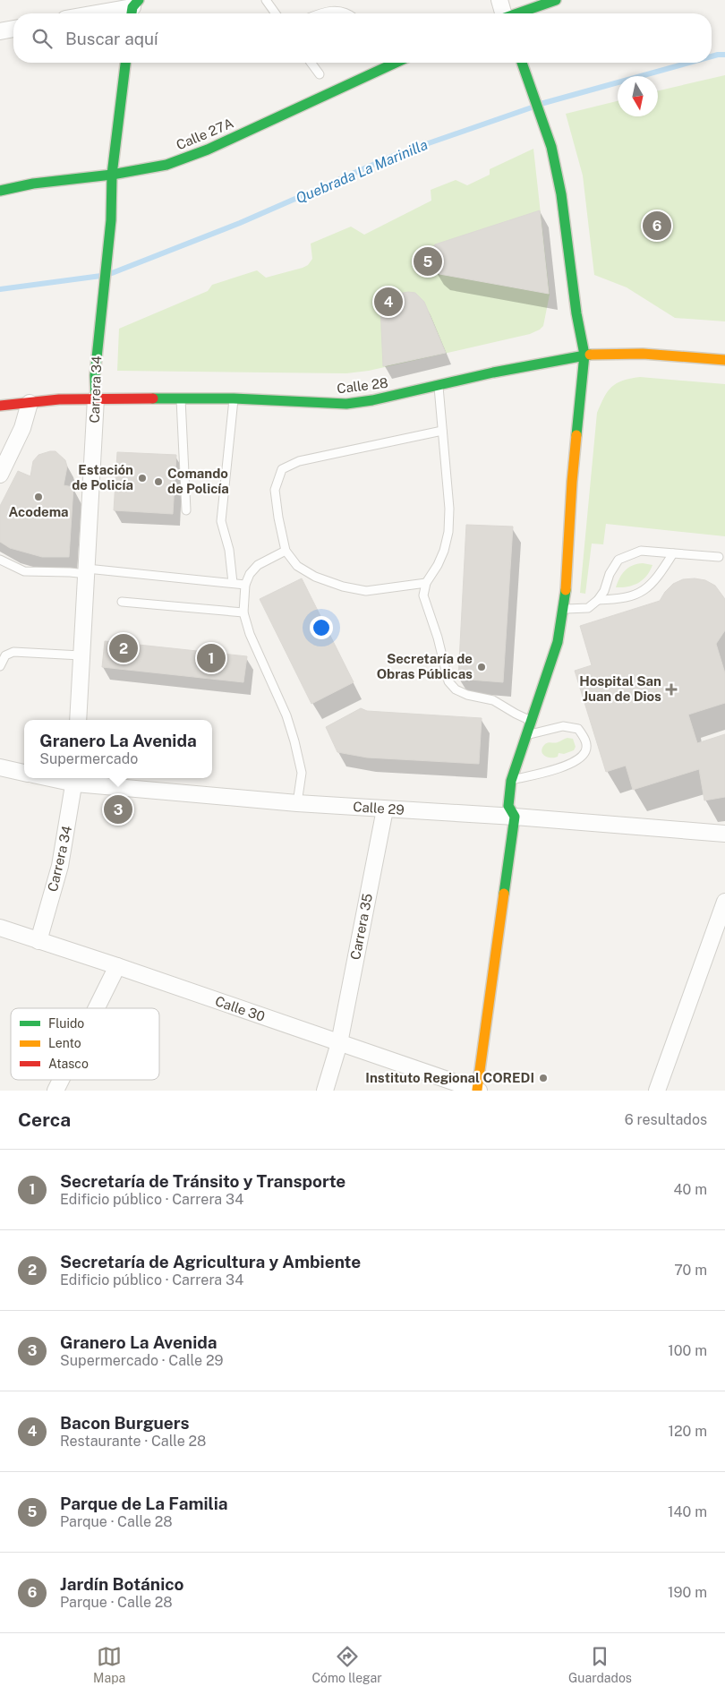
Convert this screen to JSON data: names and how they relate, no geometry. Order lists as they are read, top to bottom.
{
  "streets": {
    "street": [
      "Calle 27A",
      "Calle 28",
      "Carrera 34",
      "Calle 29",
      "Carrera 35",
      "Calle 30"
    ]
  },
  "crossings": [
    ["Calle 27A", "Carrera 34"],
    ["Calle 28", "Carrera 34"],
    ["Carrera 34", "Calle 29"],
    ["Carrera 34", "Calle 30"],
    ["Calle 29", "Carrera 35"],
    ["Carrera 35", "Calle 30"]
  ],
  "water": ["Quebrada La Marinilla"],
  "places": {
    "other": [
      "Estación de Policía",
      "Comando de Policía",
      "Acodema",
      "Secretaría de Obras Públicas",
      "Instituto Regional COREDI"
    ],
    "health": ["Hospital San Juan de Dios"]
  },
  "legend": ["Fluido", "Lento", "Atasco"],
  "north": "bottom",
  "page": {
    "search": "Buscar aquí",
    "pins": [
      "6",
      "5",
      "4",
      "2",
      "1",
      "3"
    ],
    "popup": ["Granero La Avenida", "Supermercado"],
    "heading": ["Cerca", "6 resultados"],
    "list": [
      {
        "mark": "1",
        "name": "Secretaría de Tránsito y Transporte",
        "note": "Edificio público · Carrera 34",
        "value": "40 m"
      },
      {
        "mark": "2",
        "name": "Secretaría de Agricultura y Ambiente",
        "note": "Edificio público · Carrera 34",
        "value": "70 m"
      },
      {
        "mark": "3",
        "name": "Granero La Avenida",
        "note": "Supermercado · Calle 29",
        "value": "100 m"
      },
      {
        "mark": "4",
        "name": "Bacon Burguers",
        "note": "Restaurante · Calle 28",
        "value": "120 m"
      },
      {
        "mark": "5",
        "name": "Parque de La Familia",
        "note": "Parque · Calle 28",
        "value": "140 m"
      },
      {
        "mark": "6",
        "name": "Jardín Botánico",
        "note": "Parque · Calle 28",
        "value": "190 m"
      }
    ],
    "nav": ["Mapa", "Cómo llegar", "Guardados"]
  }
}
